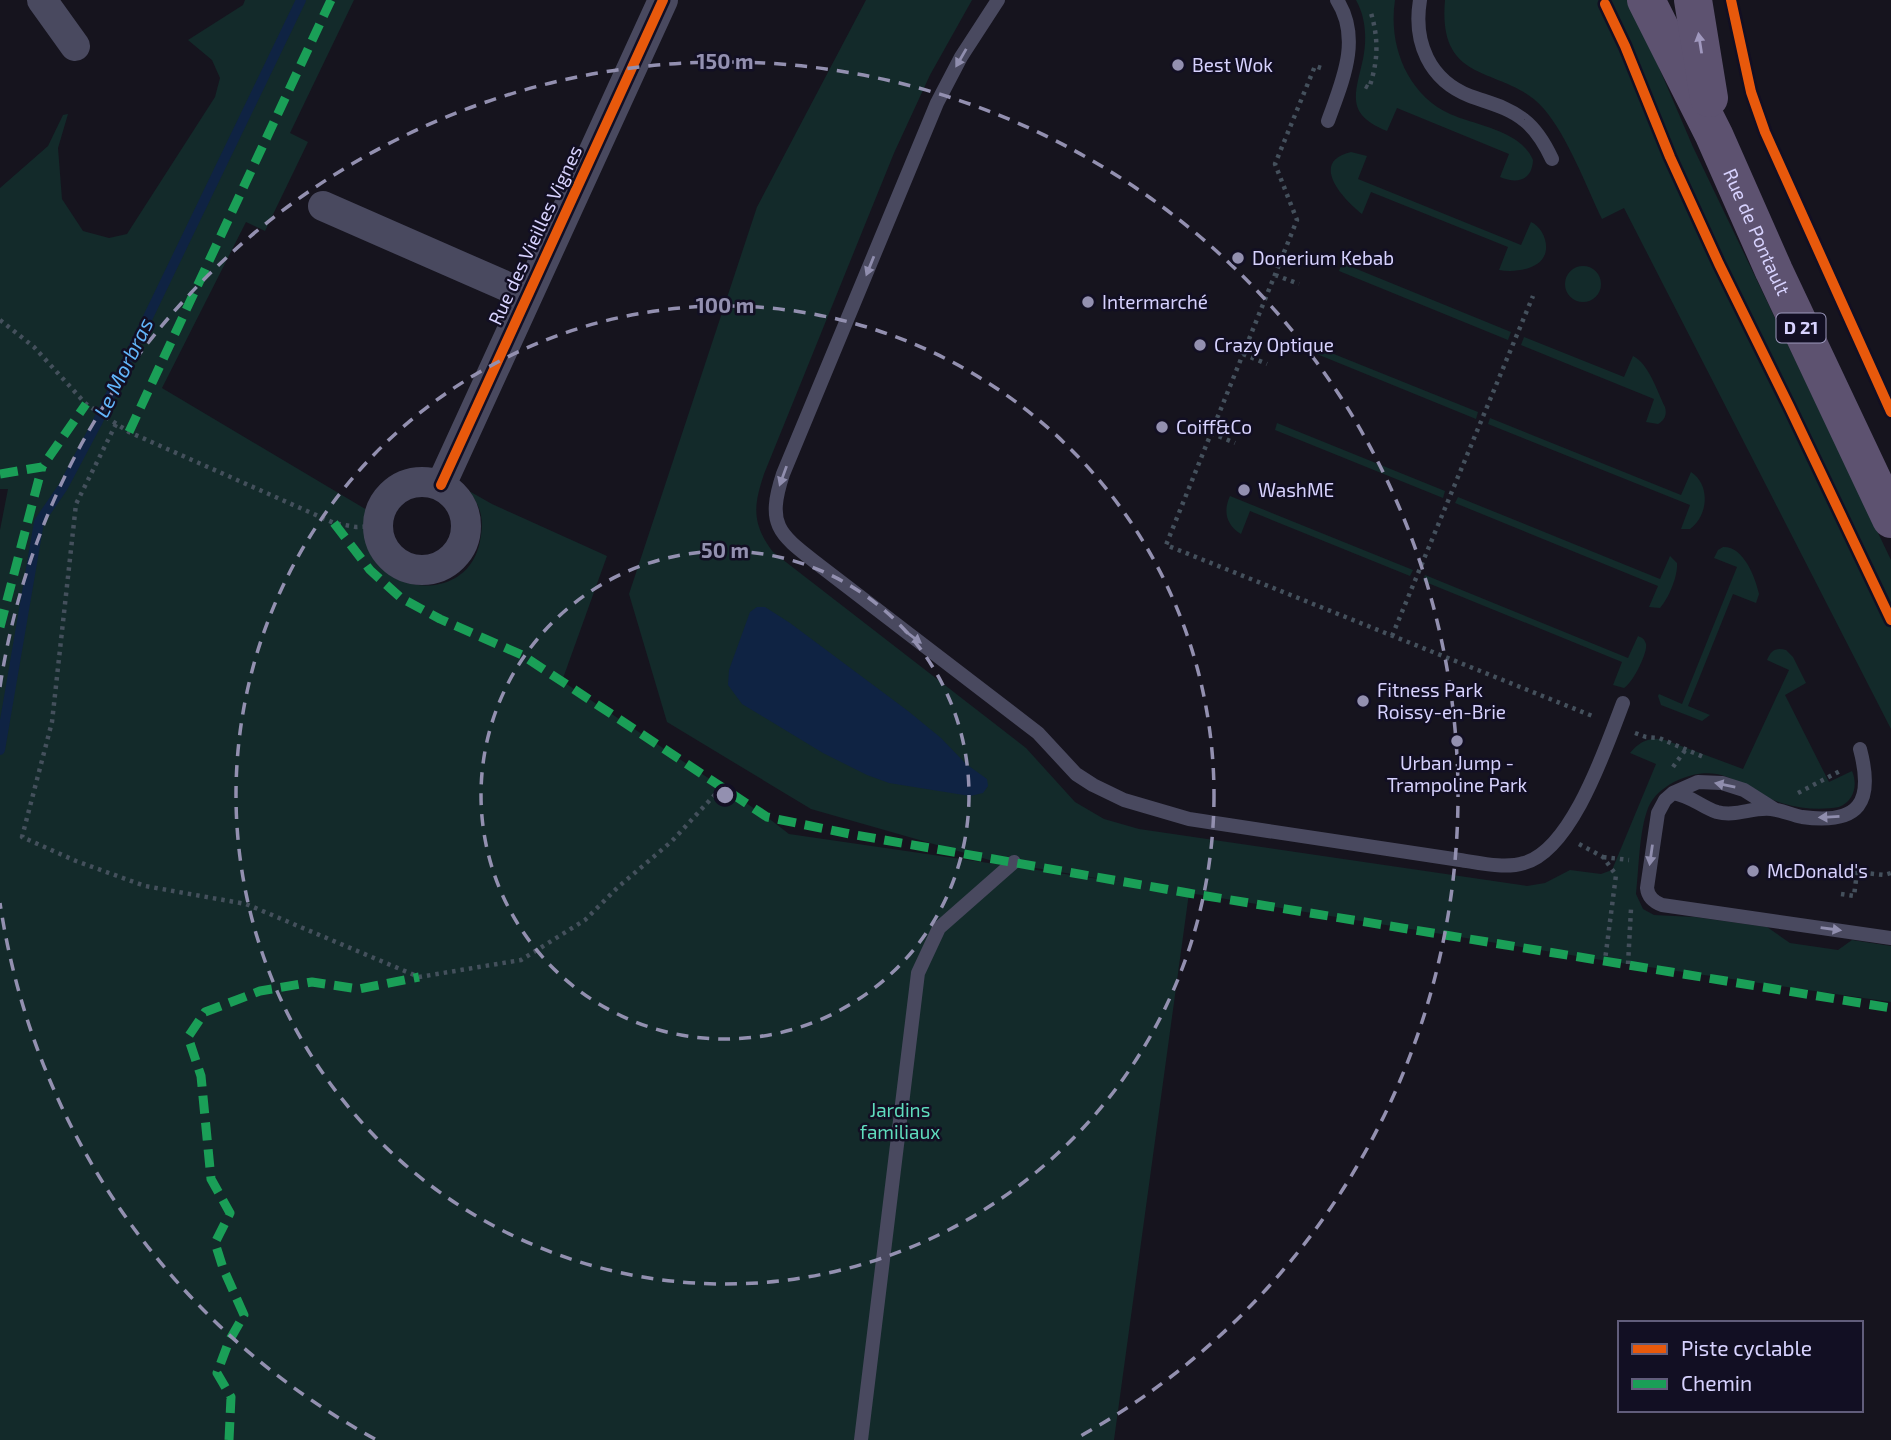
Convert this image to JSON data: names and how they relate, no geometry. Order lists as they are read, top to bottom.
{
  "streets": {
    "main road": ["Rue de Pontault", "D 21"],
    "street": ["Rue des Vieilles Vignes"]
  },
  "water": ["Le Morbras"],
  "parks": ["Jardins familiaux"],
  "places": [
    "Best Wok",
    "Donerium Kebab",
    "Intermarché",
    "Crazy Optique",
    "Coiff&Co",
    "WashME",
    "Fitness Park Roissy-en-Brie",
    "Urban Jump - Trampoline Park",
    "McDonald's"
  ],
  "legend": ["Piste cyclable", "Chemin"],
  "rings": ["150 m", "100 m", "50 m"]
}
